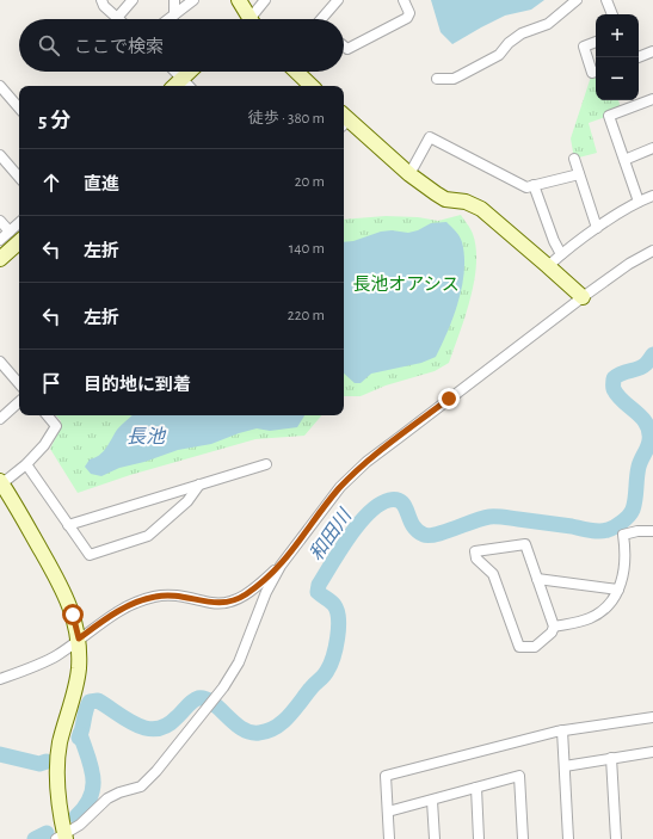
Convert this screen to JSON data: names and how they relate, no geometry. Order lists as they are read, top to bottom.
{
  "water": ["長池", "和田川"],
  "parks": ["長池オアシス"],
  "page": {
    "map_buttons": ["+", "−"],
    "search": "ここで検索",
    "heading": ["5 分", "徒歩 · 380 m"],
    "list": [
      ["直進", "20 m"],
      ["左折", "140 m"],
      ["左折", "220 m"],
      "目的地に到着"
    ]
  }
}
